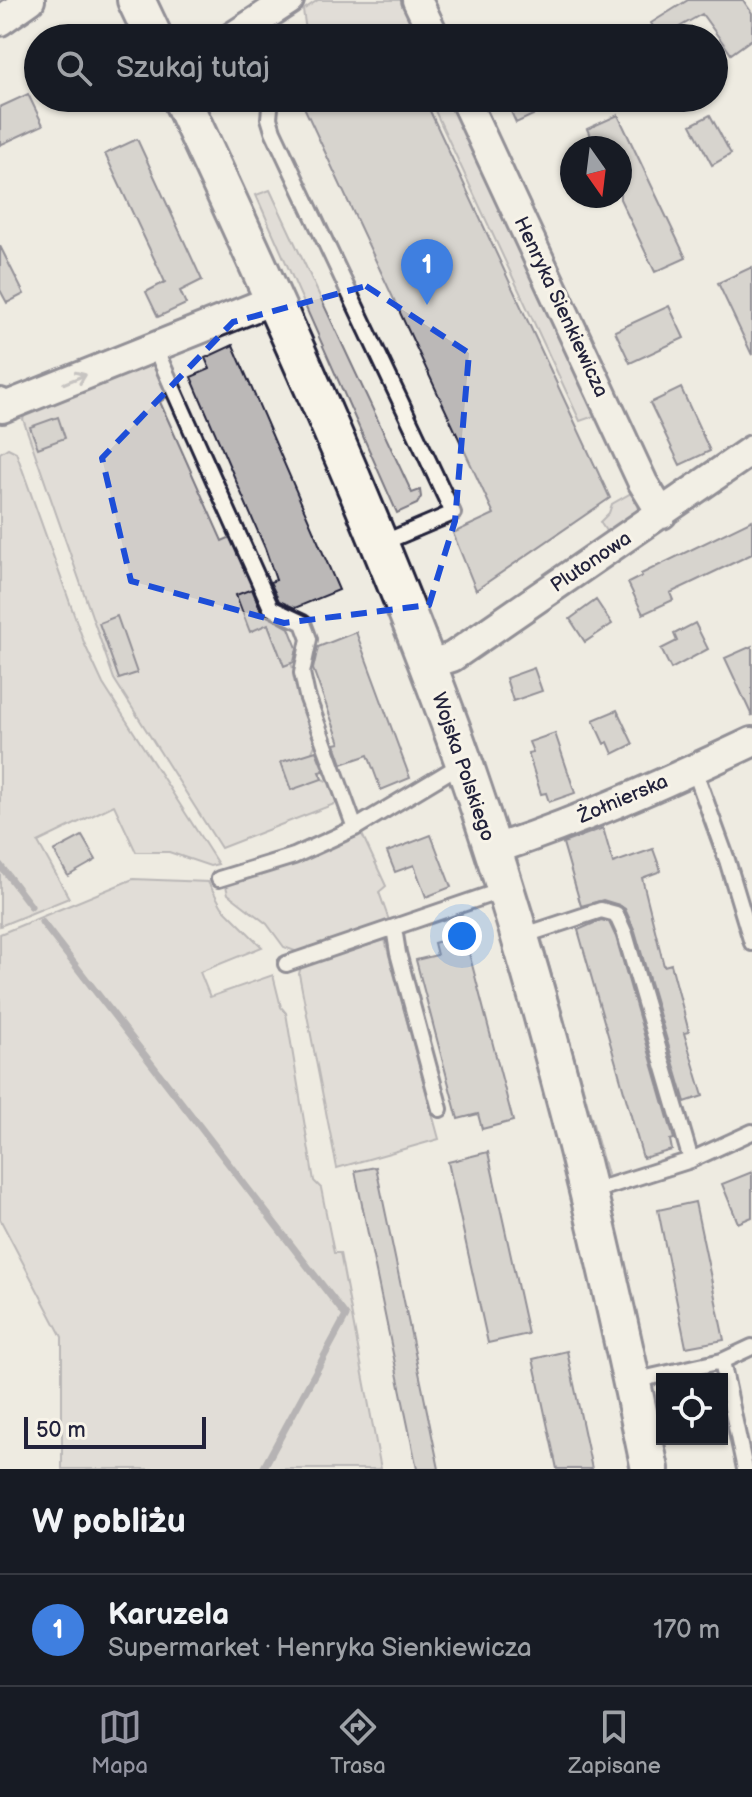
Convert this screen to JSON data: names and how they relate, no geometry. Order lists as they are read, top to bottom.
{
  "streets": {
    "street": [
      "Henryka Sienkiewicza",
      "Plutonowa",
      "Wojska Polskiego",
      "Żołnierska"
    ]
  },
  "crossings": [
    ["Henryka Sienkiewicza", "Plutonowa"],
    ["Plutonowa", "Wojska Polskiego"],
    ["Wojska Polskiego", "Żołnierska"]
  ],
  "scale_bar": "50 m",
  "north": "bottom",
  "page": {
    "search": "Szukaj tutaj",
    "pins": "1",
    "scale": "50 m",
    "heading": "W pobliżu",
    "list": [
      {
        "mark": "1",
        "name": "Karuzela",
        "note": "Supermarket · Henryka Sienkiewicza",
        "value": "170 m"
      }
    ],
    "nav": ["Mapa", "Trasa", "Zapisane"]
  }
}
